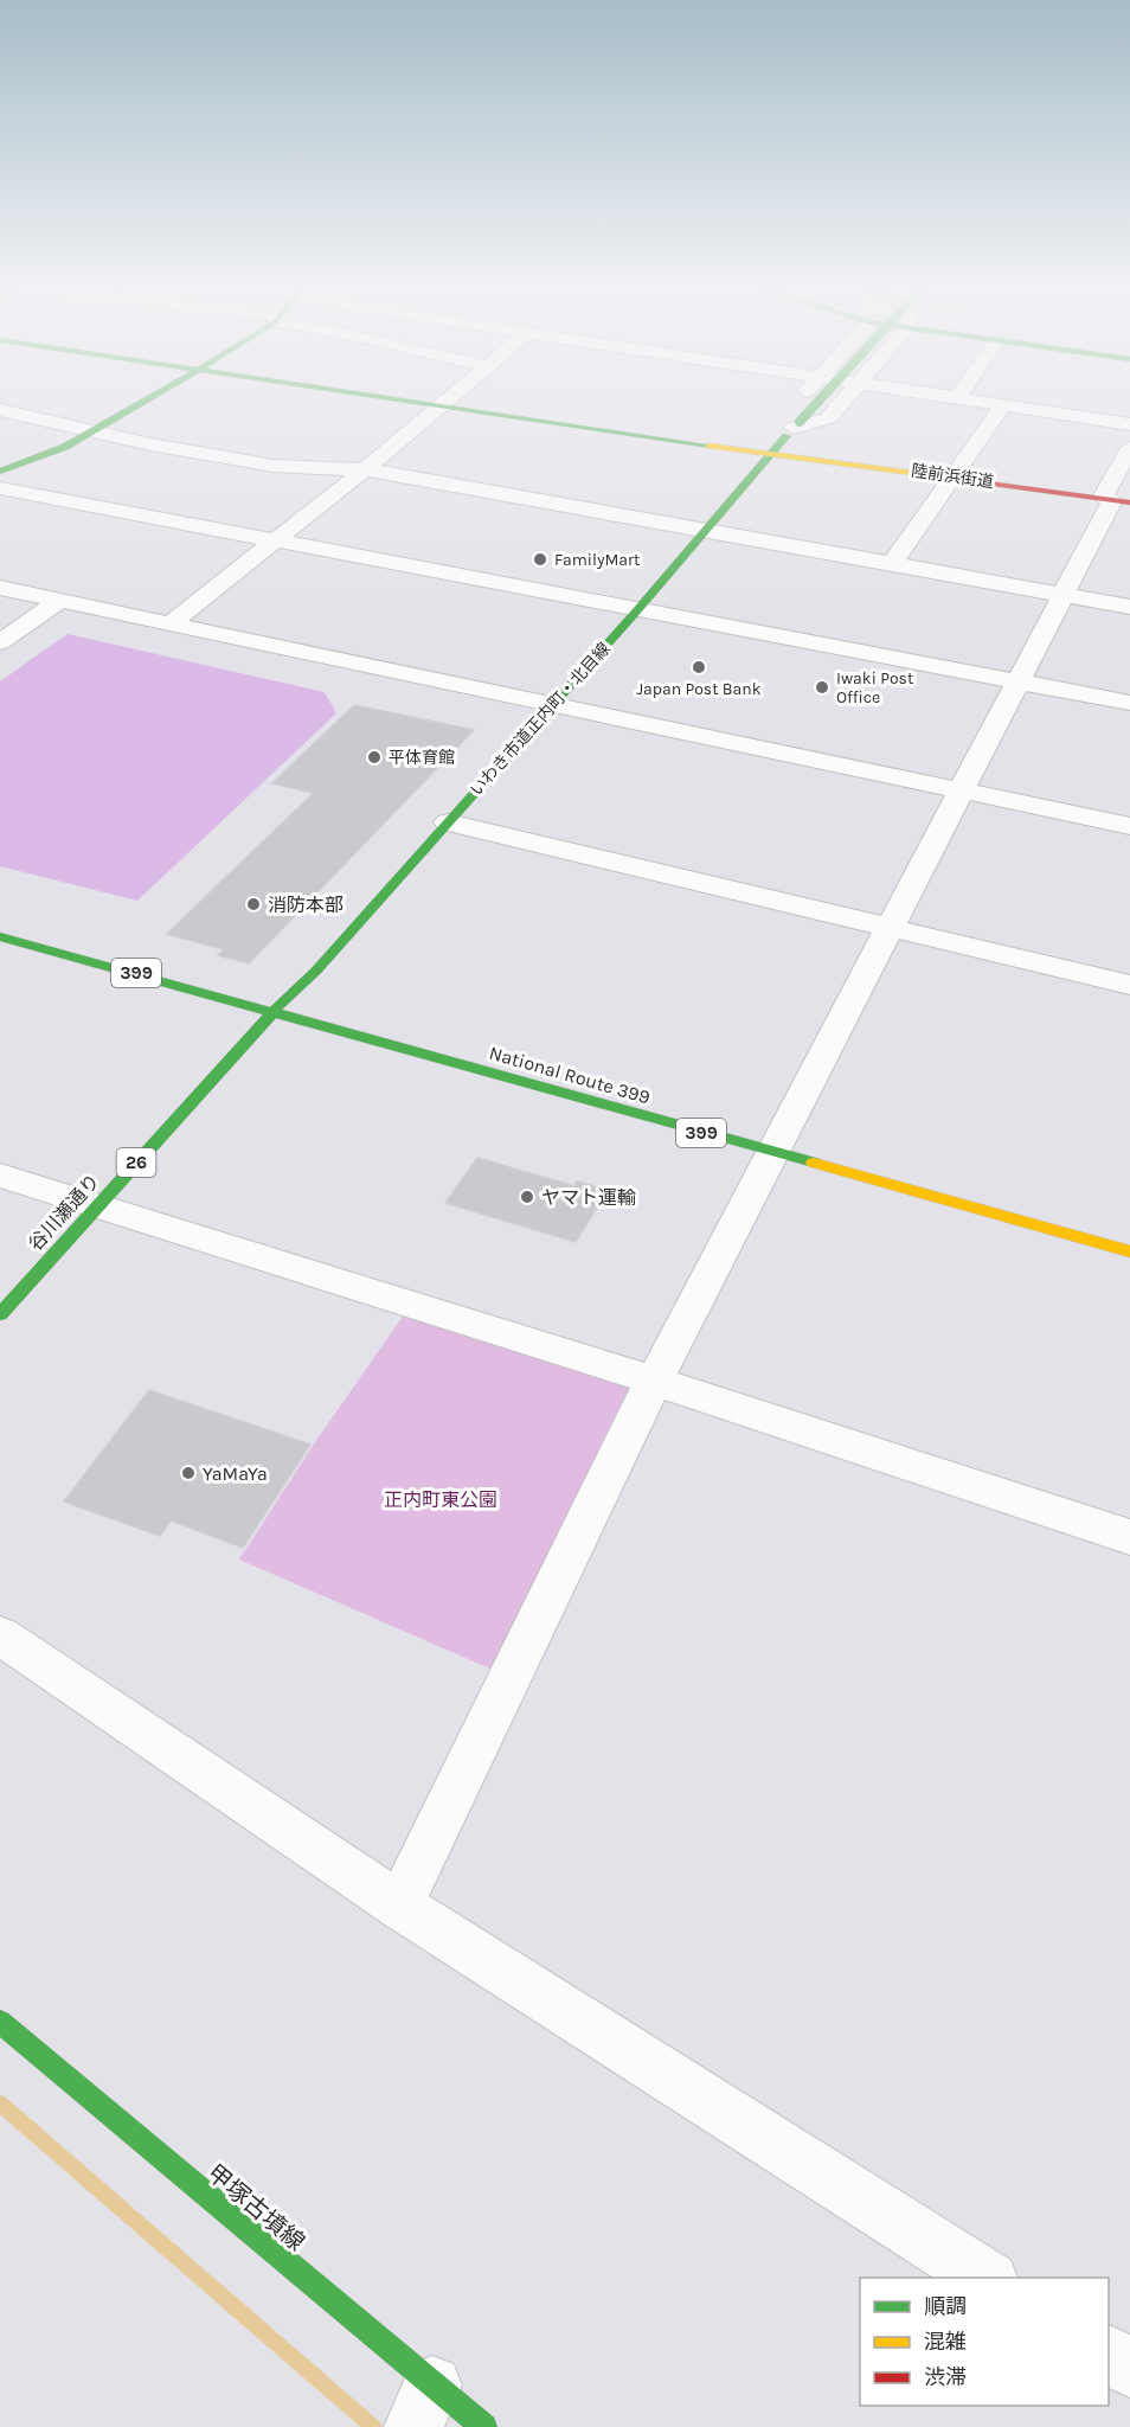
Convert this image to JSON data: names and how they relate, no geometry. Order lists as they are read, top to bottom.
{
  "streets": {
    "main road": [
      "陸前浜街道",
      "いわき市道正内町・北目線",
      "399",
      "National Route 399",
      "26",
      "谷川瀬通り",
      "甲塚古墳線"
    ]
  },
  "crossings": [
    ["陸前浜街道", "いわき市道正内町・北目線"],
    ["いわき市道正内町・北目線", "National Route 399"],
    ["いわき市道正内町・北目線", "谷川瀬通り"],
    ["National Route 399", "谷川瀬通り"]
  ],
  "parks": ["正内町東公園"],
  "places": [
    "FamilyMart",
    "Japan Post Bank",
    "Iwaki Post Office",
    "平体育館",
    "消防本部",
    "ヤマト運輸",
    "YaMaYa"
  ],
  "legend": ["順調", "混雑", "渋滞"]
}
